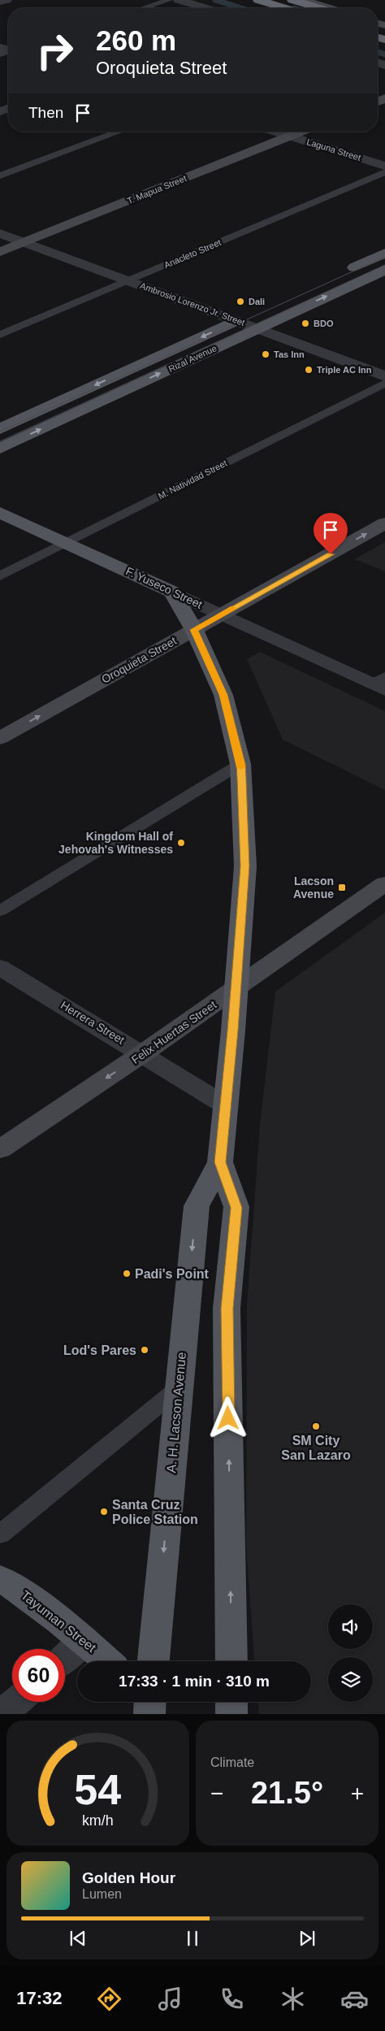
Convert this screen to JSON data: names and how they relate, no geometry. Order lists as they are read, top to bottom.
{
  "streets": {
    "main road": [
      "Rizal Avenue",
      "F. Yuseco Street",
      "A. H. Lacson Avenue",
      "Tayuman Street"
    ],
    "street": [
      "Laguna Street",
      "T. Mapua Street",
      "Ambrosio Lorenzo Jr. Street",
      "Oroquieta Street",
      "Herrera Street",
      "Felix Huertas Street"
    ],
    "lane": ["Anacleto Street", "M. Natividad Street"]
  },
  "crossings": [
    ["Laguna Street", "T. Mapua Street"],
    ["T. Mapua Street", "Ambrosio Lorenzo Jr. Street"],
    ["Anacleto Street", "Ambrosio Lorenzo Jr. Street"],
    ["Ambrosio Lorenzo Jr. Street", "Rizal Avenue"],
    ["M. Natividad Street", "F. Yuseco Street"],
    ["F. Yuseco Street", "Oroquieta Street"],
    ["F. Yuseco Street", "A. H. Lacson Avenue"],
    ["Oroquieta Street", "A. H. Lacson Avenue"],
    ["Herrera Street", "Felix Huertas Street"],
    ["Herrera Street", "A. H. Lacson Avenue"],
    ["Felix Huertas Street", "A. H. Lacson Avenue"]
  ],
  "one_way": ["Oroquieta Street", "Felix Huertas Street"],
  "places": {
    "other": [
      "Dali",
      "BDO",
      "Tas Inn",
      "Triple AC Inn",
      "Kingdom Hall of Jehovah's Witnesses",
      "Padi's Point",
      "Lod's Pares",
      "SM City San Lazaro",
      "Santa Cruz Police Station"
    ],
    "transit": ["Lacson Avenue"]
  },
  "page": {
    "turn": ["260 m", "Oroquieta Street"],
    "then": "Then",
    "limit": "60",
    "trip": "17:33 · 1 min · 310 m",
    "tile": "Climate",
    "heat": ["−", "21.5°", "+"],
    "song": ["Golden Hour", "Lumen"],
    "tabs": "17:32",
    "gauge": ["54", "km/h"]
  }
}
